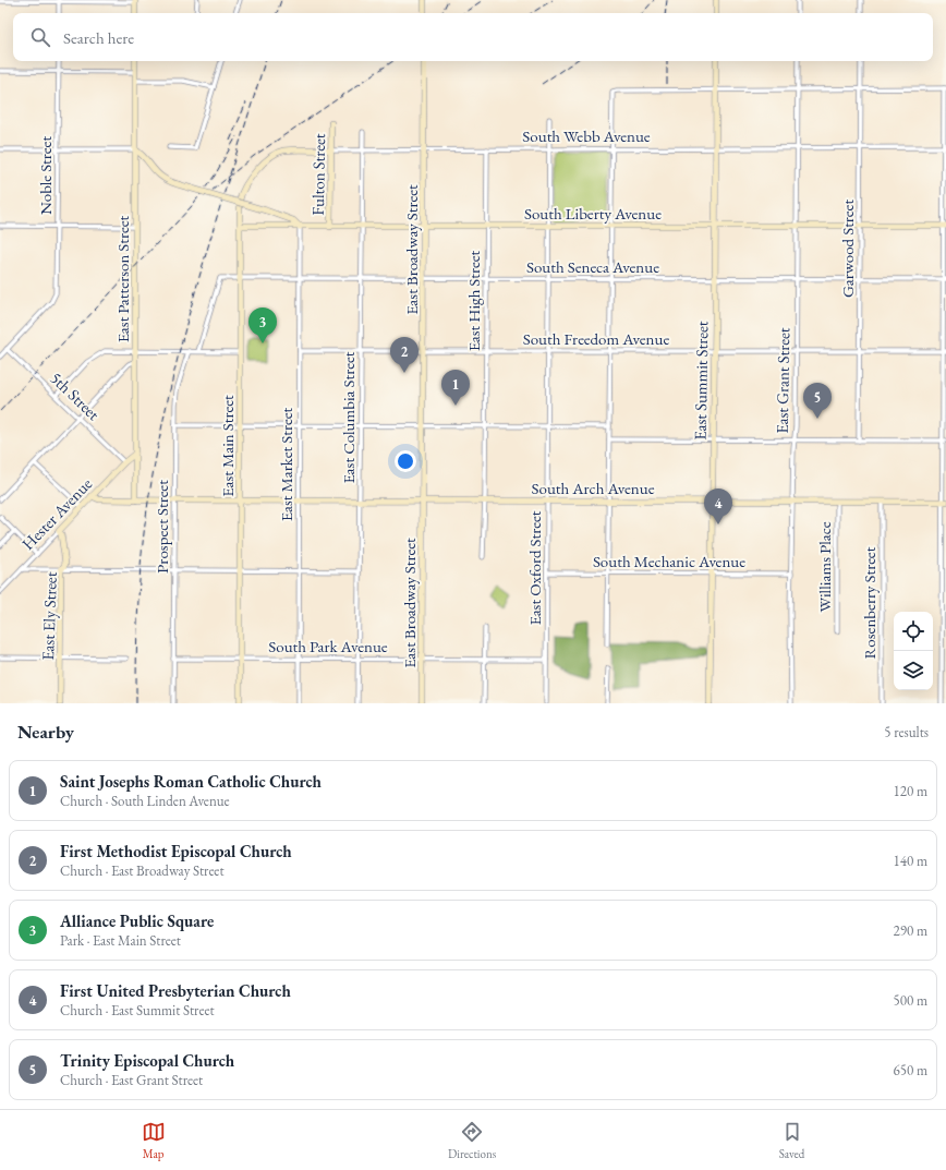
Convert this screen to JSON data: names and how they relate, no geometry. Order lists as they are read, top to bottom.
{
  "streets": {
    "street": [
      "South Webb Avenue",
      "Fulton Street",
      "Noble Street",
      "South Liberty Avenue",
      "Garwood Street",
      "East Broadway Street",
      "South Seneca Avenue",
      "East Patterson Street",
      "East High Street",
      "South Freedom Avenue",
      "East Summit Street",
      "East Grant Street",
      "5th Street",
      "East Columbia Street",
      "East Main Street",
      "East Market Street",
      "South Arch Avenue",
      "Hester Avenue",
      "Prospect Street",
      "South Mechanic Avenue",
      "Williams Place",
      "East Oxford Street",
      "Rosenberry Street",
      "East Ely Street",
      "South Park Avenue"
    ]
  },
  "crossings": [
    ["South Webb Avenue", "Fulton Street"],
    ["South Webb Avenue", "Garwood Street"],
    ["South Webb Avenue", "East Broadway Street"],
    ["South Webb Avenue", "East High Street"],
    ["South Webb Avenue", "East Summit Street"],
    ["South Webb Avenue", "East Grant Street"],
    ["South Webb Avenue", "East Columbia Street"],
    ["South Webb Avenue", "East Main Street"],
    ["South Webb Avenue", "East Oxford Street"],
    ["Fulton Street", "South Liberty Avenue"],
    ["Noble Street", "5th Street"],
    ["South Liberty Avenue", "Garwood Street"],
    ["South Liberty Avenue", "East Broadway Street"],
    ["South Liberty Avenue", "East High Street"],
    ["South Liberty Avenue", "East Summit Street"],
    ["South Liberty Avenue", "East Grant Street"],
    ["South Liberty Avenue", "East Columbia Street"],
    ["South Liberty Avenue", "East Main Street"],
    ["South Liberty Avenue", "East Market Street"],
    ["South Liberty Avenue", "East Oxford Street"],
    ["Garwood Street", "South Seneca Avenue"],
    ["Garwood Street", "South Freedom Avenue"],
    ["East Broadway Street", "South Seneca Avenue"],
    ["East Broadway Street", "South Freedom Avenue"],
    ["East Broadway Street", "South Arch Avenue"],
    ["East Broadway Street", "South Park Avenue"],
    ["South Seneca Avenue", "East High Street"],
    ["South Seneca Avenue", "East Summit Street"],
    ["South Seneca Avenue", "East Grant Street"],
    ["South Seneca Avenue", "East Columbia Street"],
    ["South Seneca Avenue", "East Main Street"],
    ["South Seneca Avenue", "East Market Street"],
    ["South Seneca Avenue", "East Oxford Street"],
    ["East Patterson Street", "South Arch Avenue"],
    ["East Patterson Street", "Hester Avenue"],
    ["East High Street", "South Freedom Avenue"],
    ["East High Street", "South Arch Avenue"],
    ["South Freedom Avenue", "East Summit Street"],
    ["South Freedom Avenue", "East Grant Street"],
    ["South Freedom Avenue", "East Columbia Street"],
    ["South Freedom Avenue", "East Market Street"],
    ["South Freedom Avenue", "East Oxford Street"],
    ["East Summit Street", "South Arch Avenue"],
    ["East Summit Street", "South Mechanic Avenue"],
    ["East Grant Street", "South Arch Avenue"],
    ["East Grant Street", "South Mechanic Avenue"],
    ["5th Street", "Hester Avenue"],
    ["East Columbia Street", "South Arch Avenue"],
    ["East Columbia Street", "South Park Avenue"],
    ["East Main Street", "South Arch Avenue"],
    ["East Main Street", "South Park Avenue"],
    ["East Market Street", "South Arch Avenue"],
    ["East Market Street", "South Park Avenue"],
    ["South Arch Avenue", "Hester Avenue"],
    ["South Arch Avenue", "Prospect Street"],
    ["South Arch Avenue", "Williams Place"],
    ["South Arch Avenue", "East Oxford Street"],
    ["South Arch Avenue", "Rosenberry Street"],
    ["Hester Avenue", "East Ely Street"],
    ["Prospect Street", "South Park Avenue"],
    ["South Mechanic Avenue", "East Oxford Street"],
    ["East Oxford Street", "South Park Avenue"]
  ],
  "page": {
    "search": "Search here",
    "pins": [
      "3",
      "2",
      "1",
      "5",
      "4"
    ],
    "heading": ["Nearby", "5 results"],
    "list": [
      {
        "mark": "1",
        "name": "Saint Josephs Roman Catholic Church",
        "note": "Church · South Linden Avenue",
        "value": "120 m"
      },
      {
        "mark": "2",
        "name": "First Methodist Episcopal Church",
        "note": "Church · East Broadway Street",
        "value": "140 m"
      },
      {
        "mark": "3",
        "name": "Alliance Public Square",
        "note": "Park · East Main Street",
        "value": "290 m"
      },
      {
        "mark": "4",
        "name": "First United Presbyterian Church",
        "note": "Church · East Summit Street",
        "value": "500 m"
      },
      {
        "mark": "5",
        "name": "Trinity Episcopal Church",
        "note": "Church · East Grant Street",
        "value": "650 m"
      }
    ],
    "nav": ["Map", "Directions", "Saved"]
  }
}
